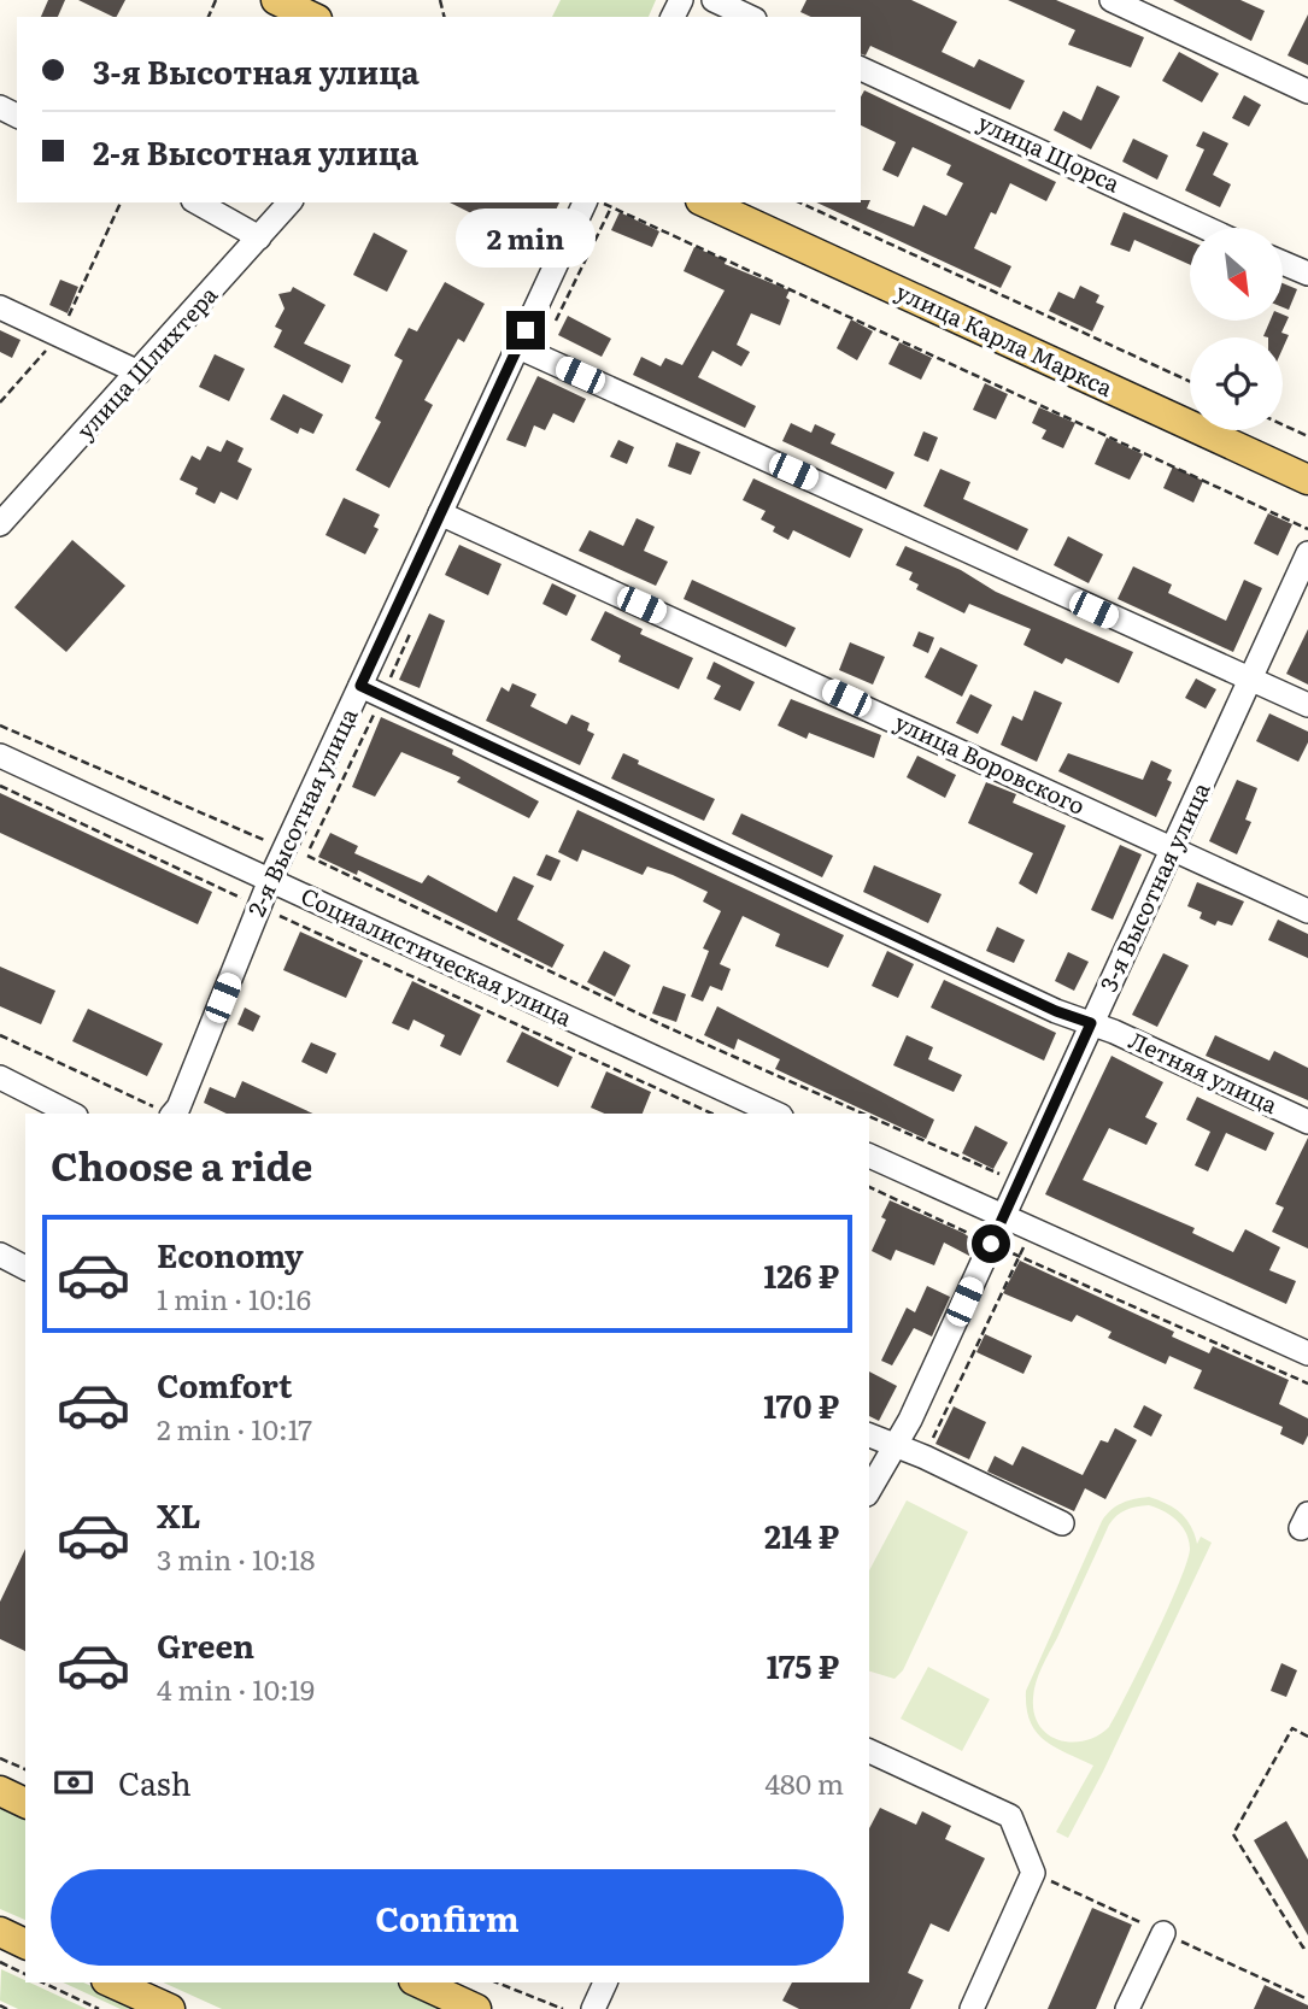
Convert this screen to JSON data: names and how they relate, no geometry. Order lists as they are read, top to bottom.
{
  "streets": {
    "main road": ["улица Карла Маркса"],
    "street": [
      "улица Щорса",
      "улица Шлихтера",
      "улица Воровского",
      "2-я Высотная улица",
      "3-я Высотная улица",
      "Социалистическая улица",
      "Летняя улица"
    ]
  },
  "crossings": [
    ["улица Воровского", "2-я Высотная улица"],
    ["улица Воровского", "3-я Высотная улица"],
    ["2-я Высотная улица", "Социалистическая улица"],
    ["2-я Высотная улица", "Летняя улица"],
    ["3-я Высотная улица", "Летняя улица"]
  ],
  "north": "bottom right",
  "page": {
    "banner": ["3-я Высотная улица", "2-я Высотная улица"],
    "bubble": "2 min",
    "heading": "Choose a ride",
    "list": [
      {
        "name": "Economy",
        "note": "1 min · 10:16",
        "value": "126 ₽"
      },
      {
        "name": "Comfort",
        "note": "2 min · 10:17",
        "value": "170 ₽"
      },
      {
        "name": "XL",
        "note": "3 min · 10:18",
        "value": "214 ₽"
      },
      {
        "name": "Green",
        "note": "4 min · 10:19",
        "value": "175 ₽"
      }
    ],
    "pay": ["Cash", "480 m"],
    "buttons": "Confirm"
  }
}
